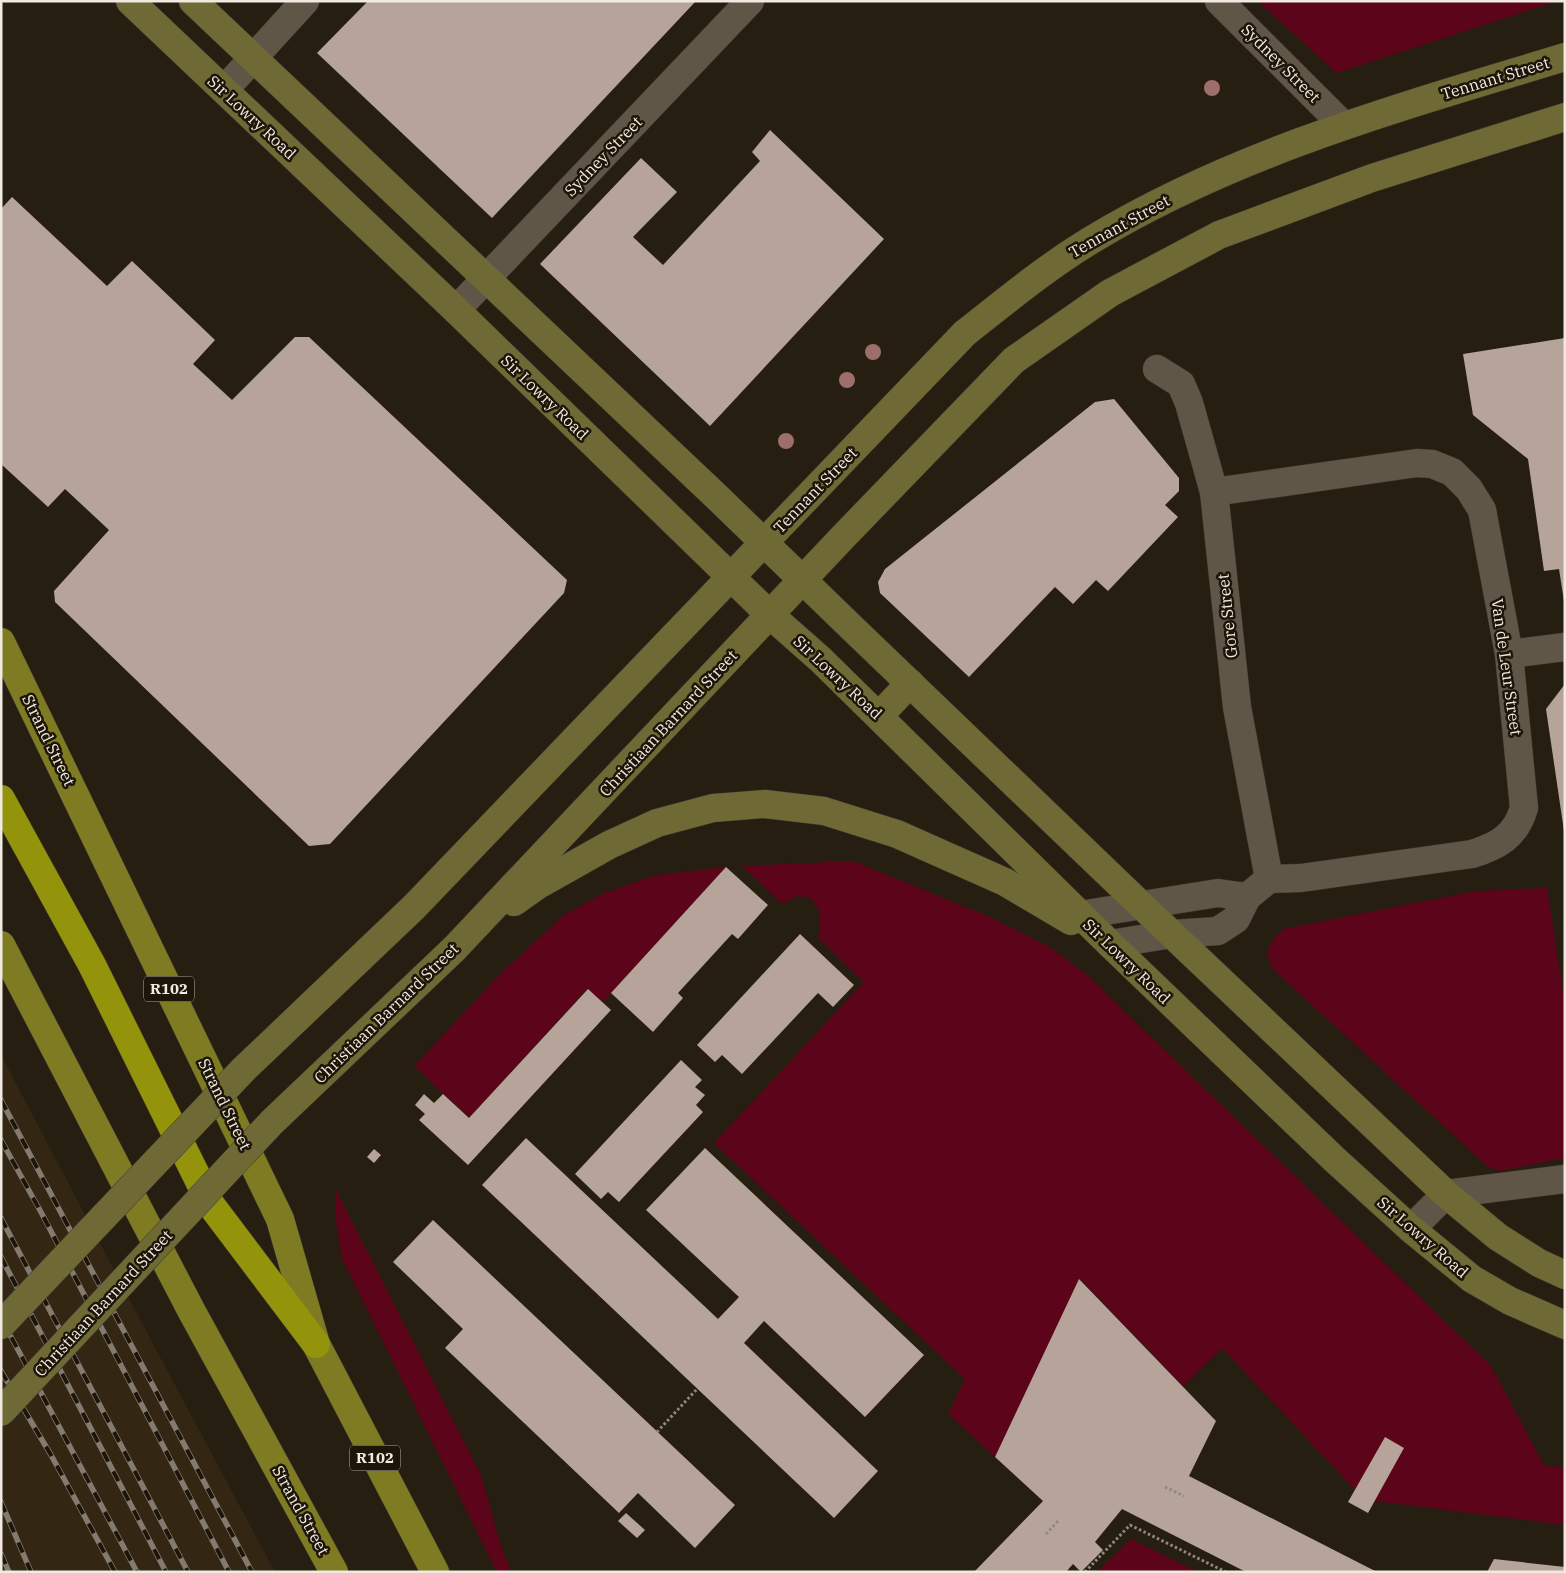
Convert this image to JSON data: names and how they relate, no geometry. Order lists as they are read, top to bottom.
{
  "streets": {
    "main road": [
      "Tennant Street",
      "Sir Lowry Road",
      "Christiaan Barnard Street",
      "Strand Street",
      "R102"
    ],
    "street": ["Sydney Street", "Gore Street", "Van de Leur Street"]
  },
  "crossings": [
    ["Sydney Street", "Tennant Street"],
    ["Sydney Street", "Sir Lowry Road"],
    ["Tennant Street", "Sir Lowry Road"],
    ["Sir Lowry Road", "Christiaan Barnard Street"],
    ["Gore Street", "Van de Leur Street"]
  ]
}
